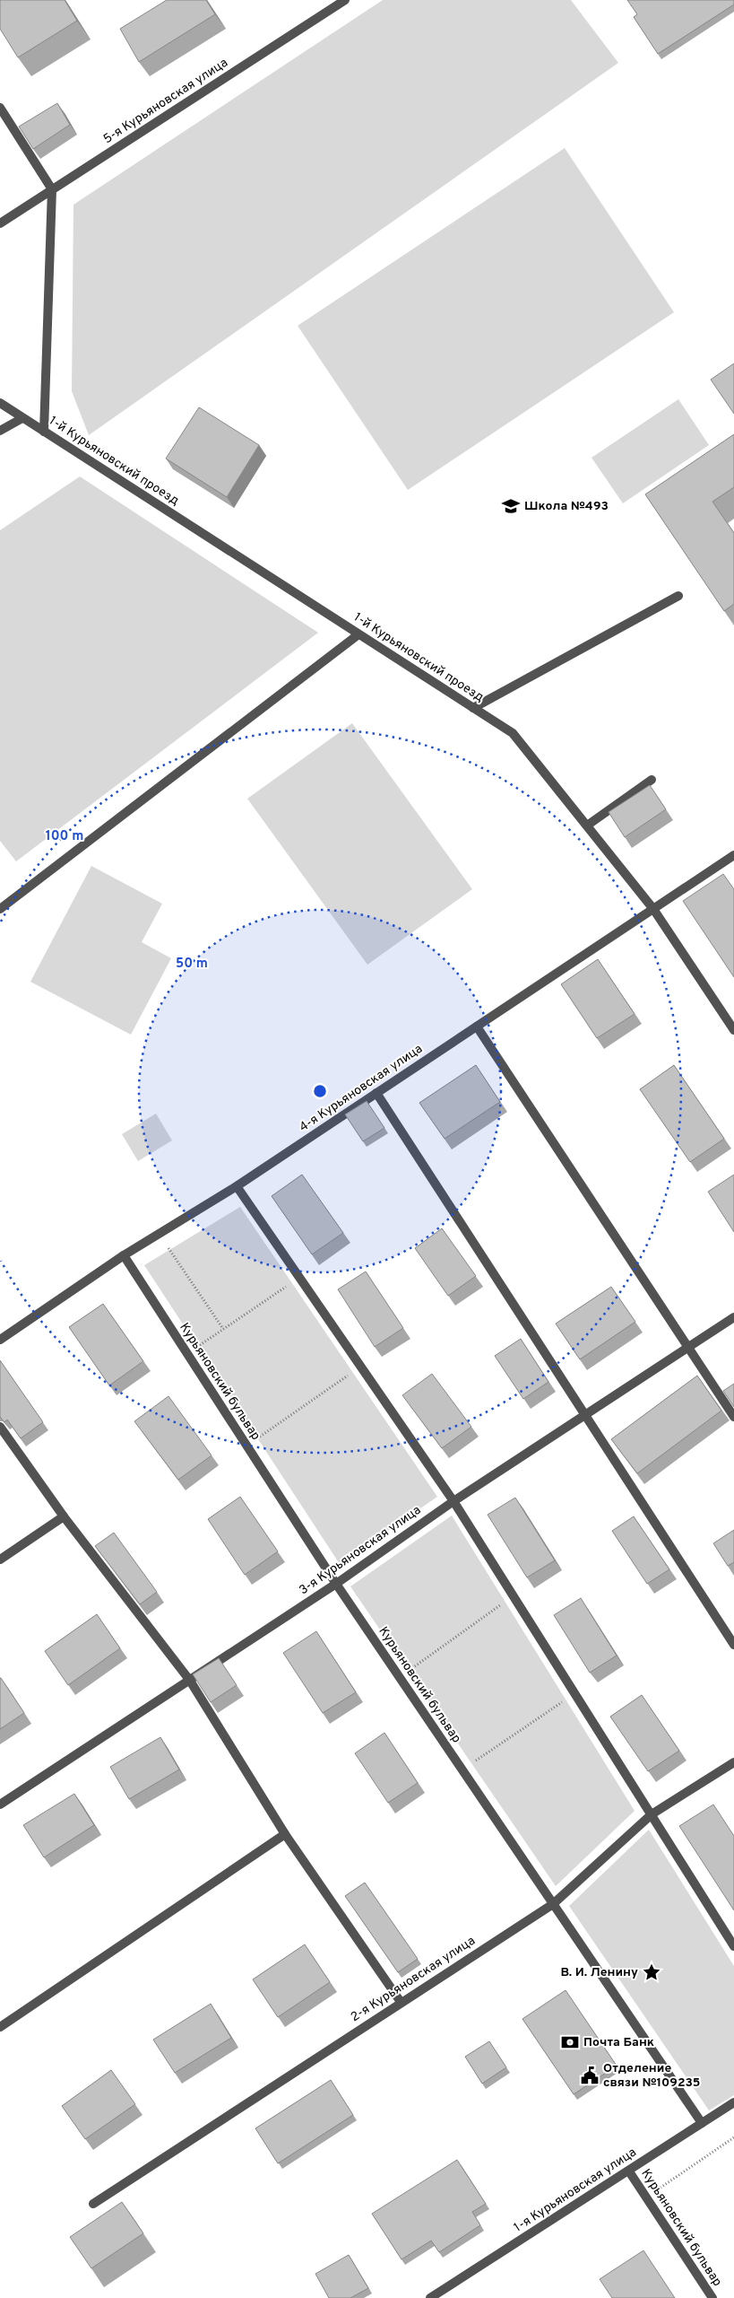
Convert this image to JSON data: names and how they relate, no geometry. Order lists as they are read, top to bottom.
{
  "streets": {
    "street": [
      "5-я Курьяновская улица",
      "1-й Курьяновский проезд",
      "4-я Курьяновская улица",
      "Курьяновский бульвар",
      "3-я Курьяновская улица",
      "2-я Курьяновская улица",
      "1-я Курьяновская улица"
    ]
  },
  "crossings": [
    ["1-й Курьяновский проезд", "4-я Курьяновская улица"],
    ["4-я Курьяновская улица", "Курьяновский бульвар"],
    ["Курьяновский бульвар", "3-я Курьяновская улица"],
    ["Курьяновский бульвар", "2-я Курьяновская улица"],
    ["Курьяновский бульвар", "1-я Курьяновская улица"]
  ],
  "places": {
    "school or university": ["Школа №493"],
    "place": ["В. И. Ленину"],
    "bank": ["Почта Банк"],
    "public building": ["Отделение связи №109235"]
  },
  "rings": ["100 m", "50 m"]
}
